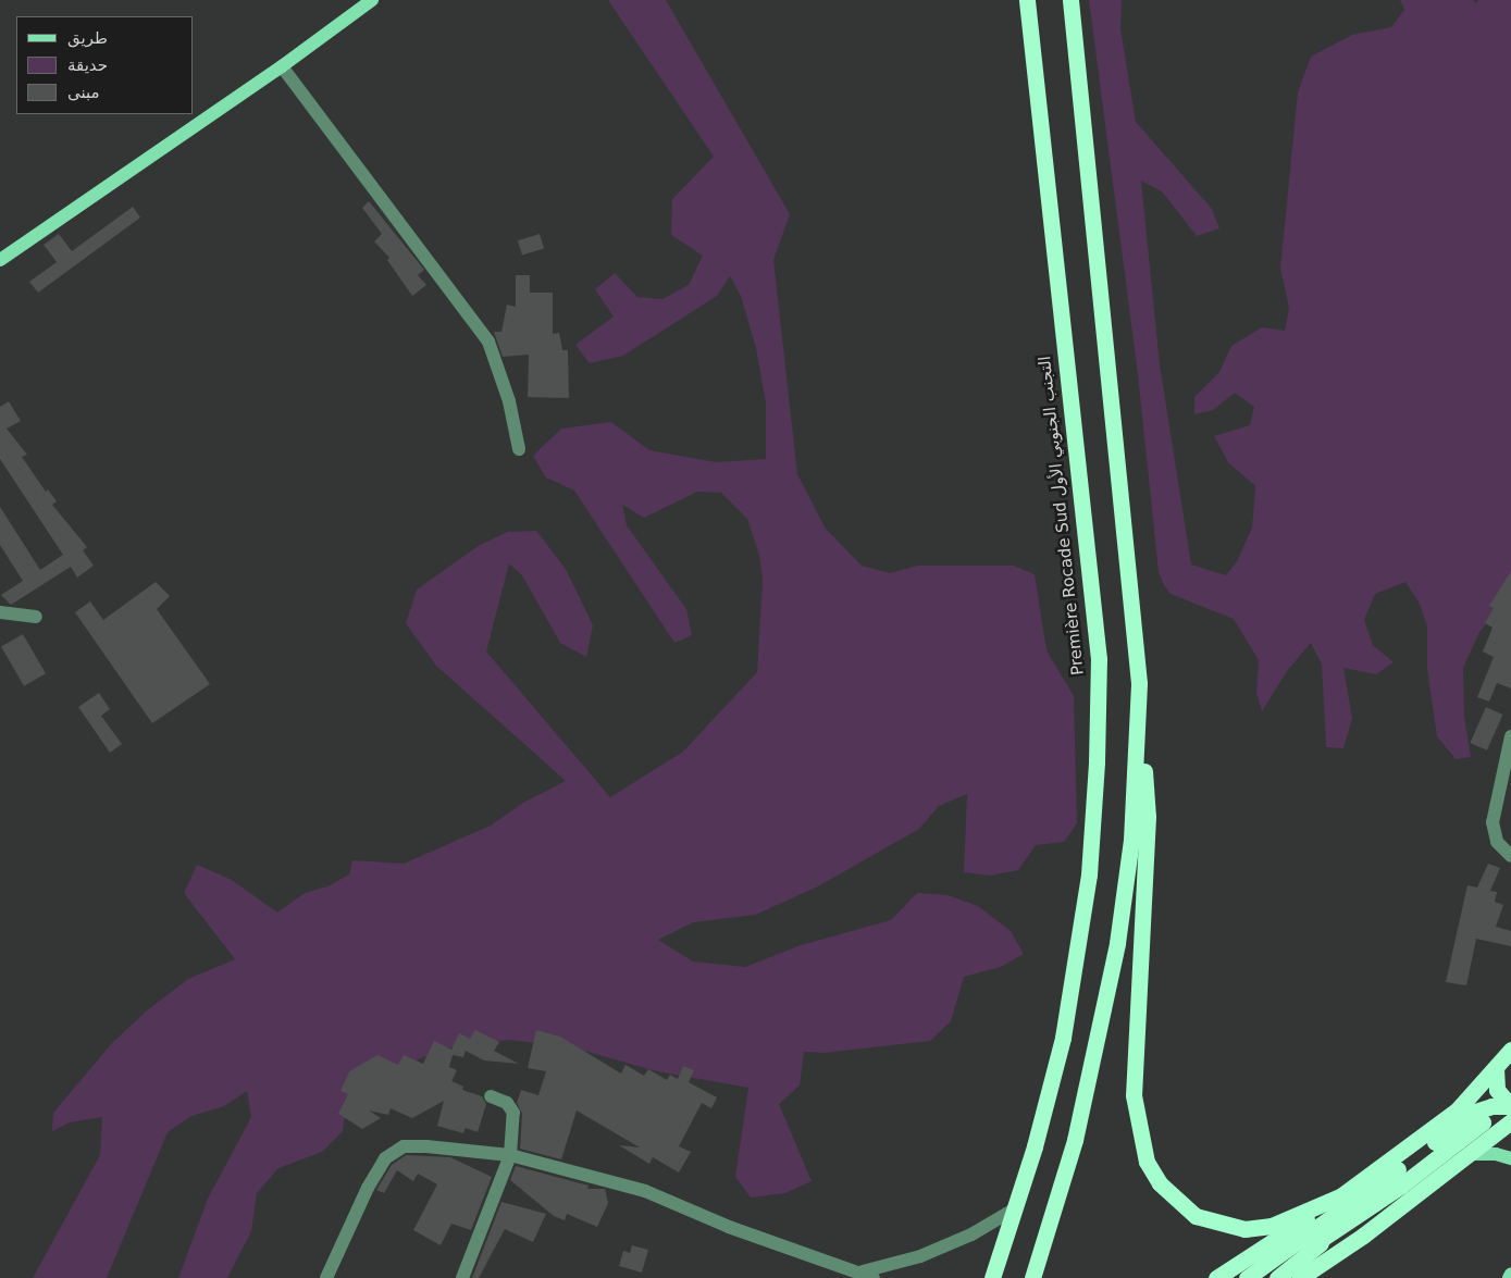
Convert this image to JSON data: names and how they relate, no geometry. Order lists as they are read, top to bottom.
{
  "streets": {
    "highway": ["Première Rocade Sud التجنب الجنوبي الأول"]
  },
  "legend": ["طريق", "حديقة", "مبنى"]
}
